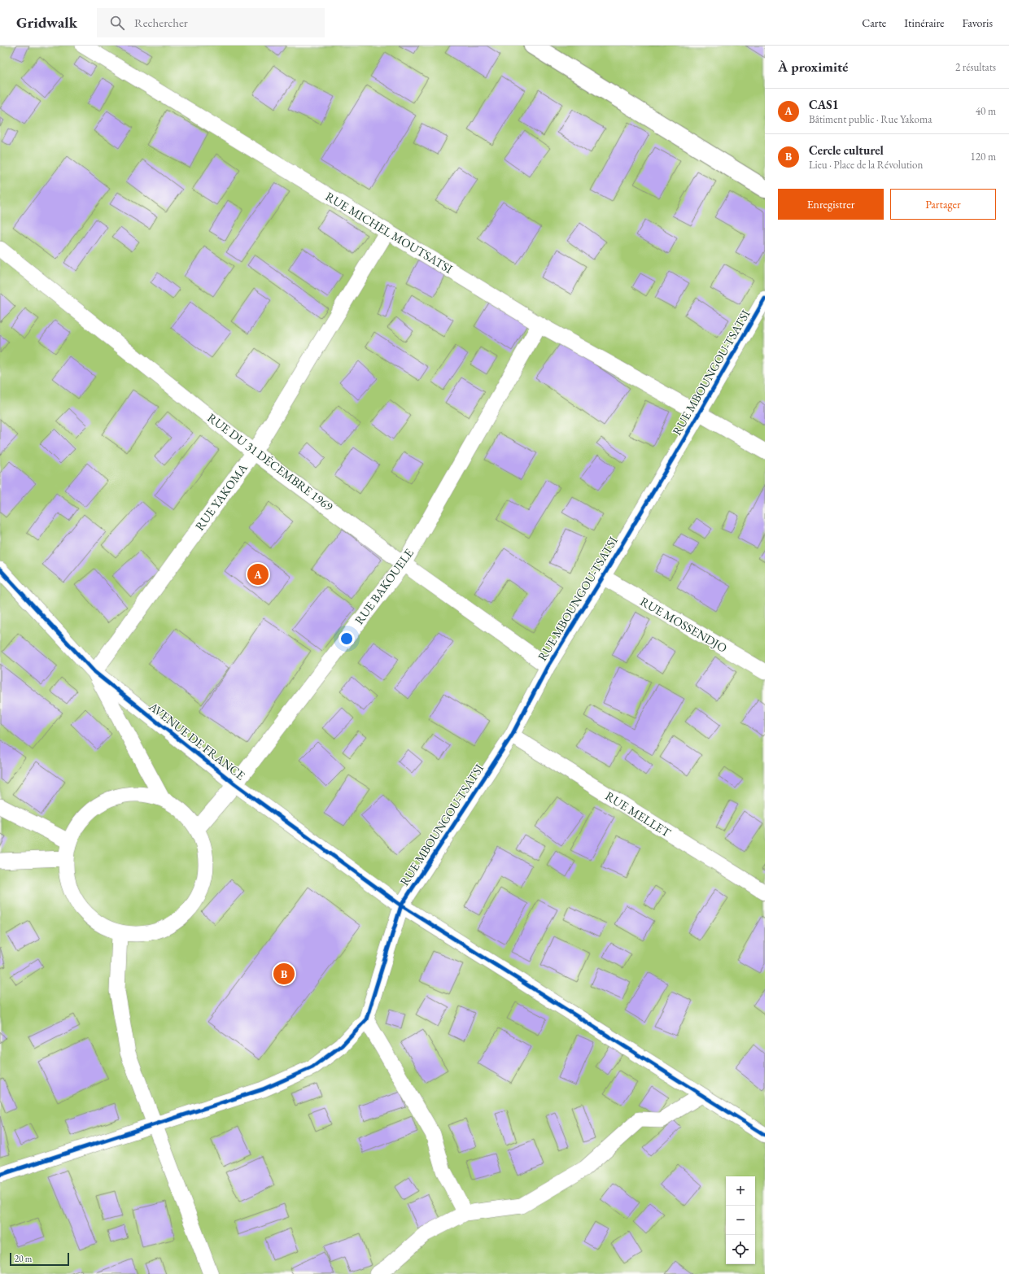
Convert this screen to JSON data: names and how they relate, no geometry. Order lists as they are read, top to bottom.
{
  "streets": {
    "street": [
      "RUE MICHEL MOUTSATSI",
      "RUE MBOUNGOU-TSATSI",
      "RUE DU 31 DÉCEMBRE 1969",
      "RUE YAKOMA",
      "RUE BAKOUELE",
      "RUE MOSSENDJO",
      "AVENUE DE FRANCE",
      "RUE MELLET"
    ]
  },
  "crossings": [
    ["RUE MICHEL MOUTSATSI", "RUE MBOUNGOU-TSATSI"],
    ["RUE MICHEL MOUTSATSI", "RUE YAKOMA"],
    ["RUE MICHEL MOUTSATSI", "RUE BAKOUELE"],
    ["RUE MBOUNGOU-TSATSI", "RUE DU 31 DÉCEMBRE 1969"],
    ["RUE MBOUNGOU-TSATSI", "RUE MOSSENDJO"],
    ["RUE MBOUNGOU-TSATSI", "AVENUE DE FRANCE"],
    ["RUE MBOUNGOU-TSATSI", "RUE MELLET"],
    ["RUE DU 31 DÉCEMBRE 1969", "RUE YAKOMA"],
    ["RUE DU 31 DÉCEMBRE 1969", "RUE BAKOUELE"],
    ["RUE YAKOMA", "AVENUE DE FRANCE"],
    ["RUE BAKOUELE", "AVENUE DE FRANCE"]
  ],
  "scale_bar": "20 m",
  "page": {
    "header": "Gridwalk",
    "search": "Rechercher",
    "nav": ["Carte", "Itinéraire", "Favoris"],
    "heading": ["À proximité", "2 résultats"],
    "list": [
      {
        "mark": "A",
        "name": "CAS1",
        "note": "Bâtiment public · Rue Yakoma",
        "value": "40 m"
      },
      {
        "mark": "B",
        "name": "Cercle culturel",
        "note": "Lieu · Place de la Révolution",
        "value": "120 m"
      }
    ],
    "buttons": ["Enregistrer", "Partager"],
    "pins": ["A", "B"],
    "map_buttons": ["+", "−"],
    "scale": "20 m"
  }
}
